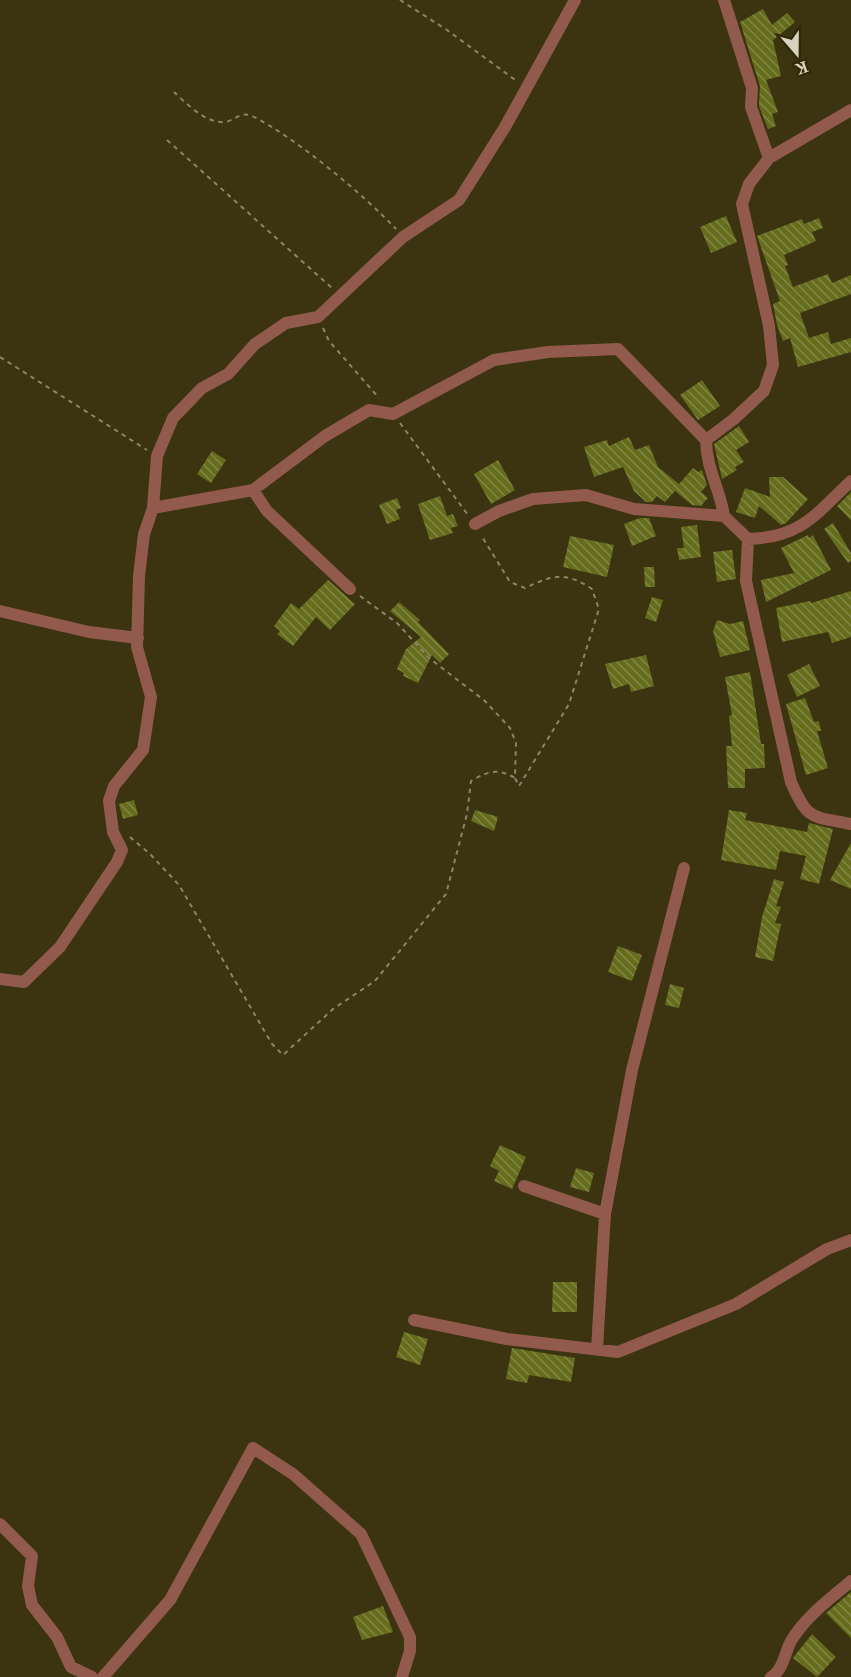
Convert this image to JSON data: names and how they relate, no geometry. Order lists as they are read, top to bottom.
{
  "north": "bottom"
}
